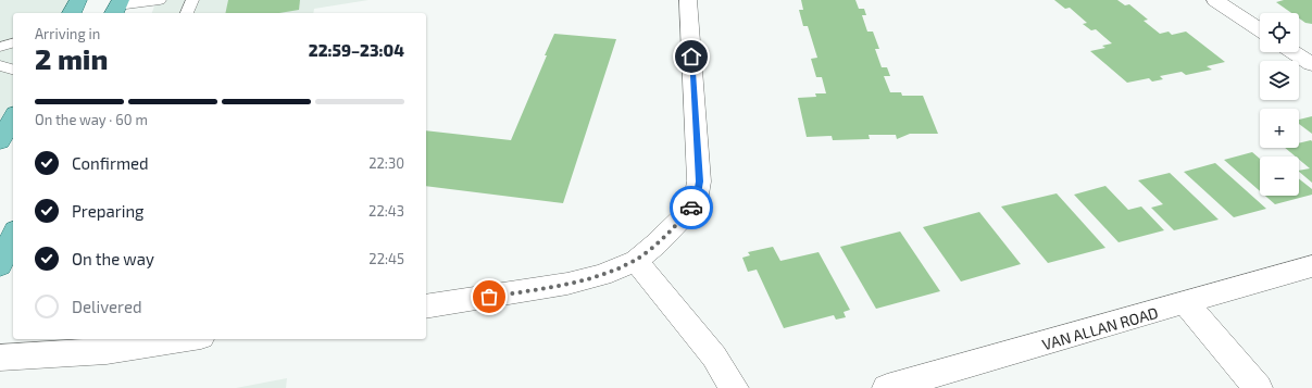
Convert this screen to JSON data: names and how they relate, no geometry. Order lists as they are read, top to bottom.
{
  "streets": {
    "street": ["VAN ALLAN ROAD"]
  },
  "page": {
    "map_buttons": ["+", "−"],
    "heading": ["2 min", "Arriving in", "22:59–23:04"],
    "bar": "On the way · 60 m",
    "list": [
      ["Confirmed", "22:30"],
      ["Preparing", "22:43"],
      ["On the way", "22:45"],
      "Delivered"
    ]
  }
}
